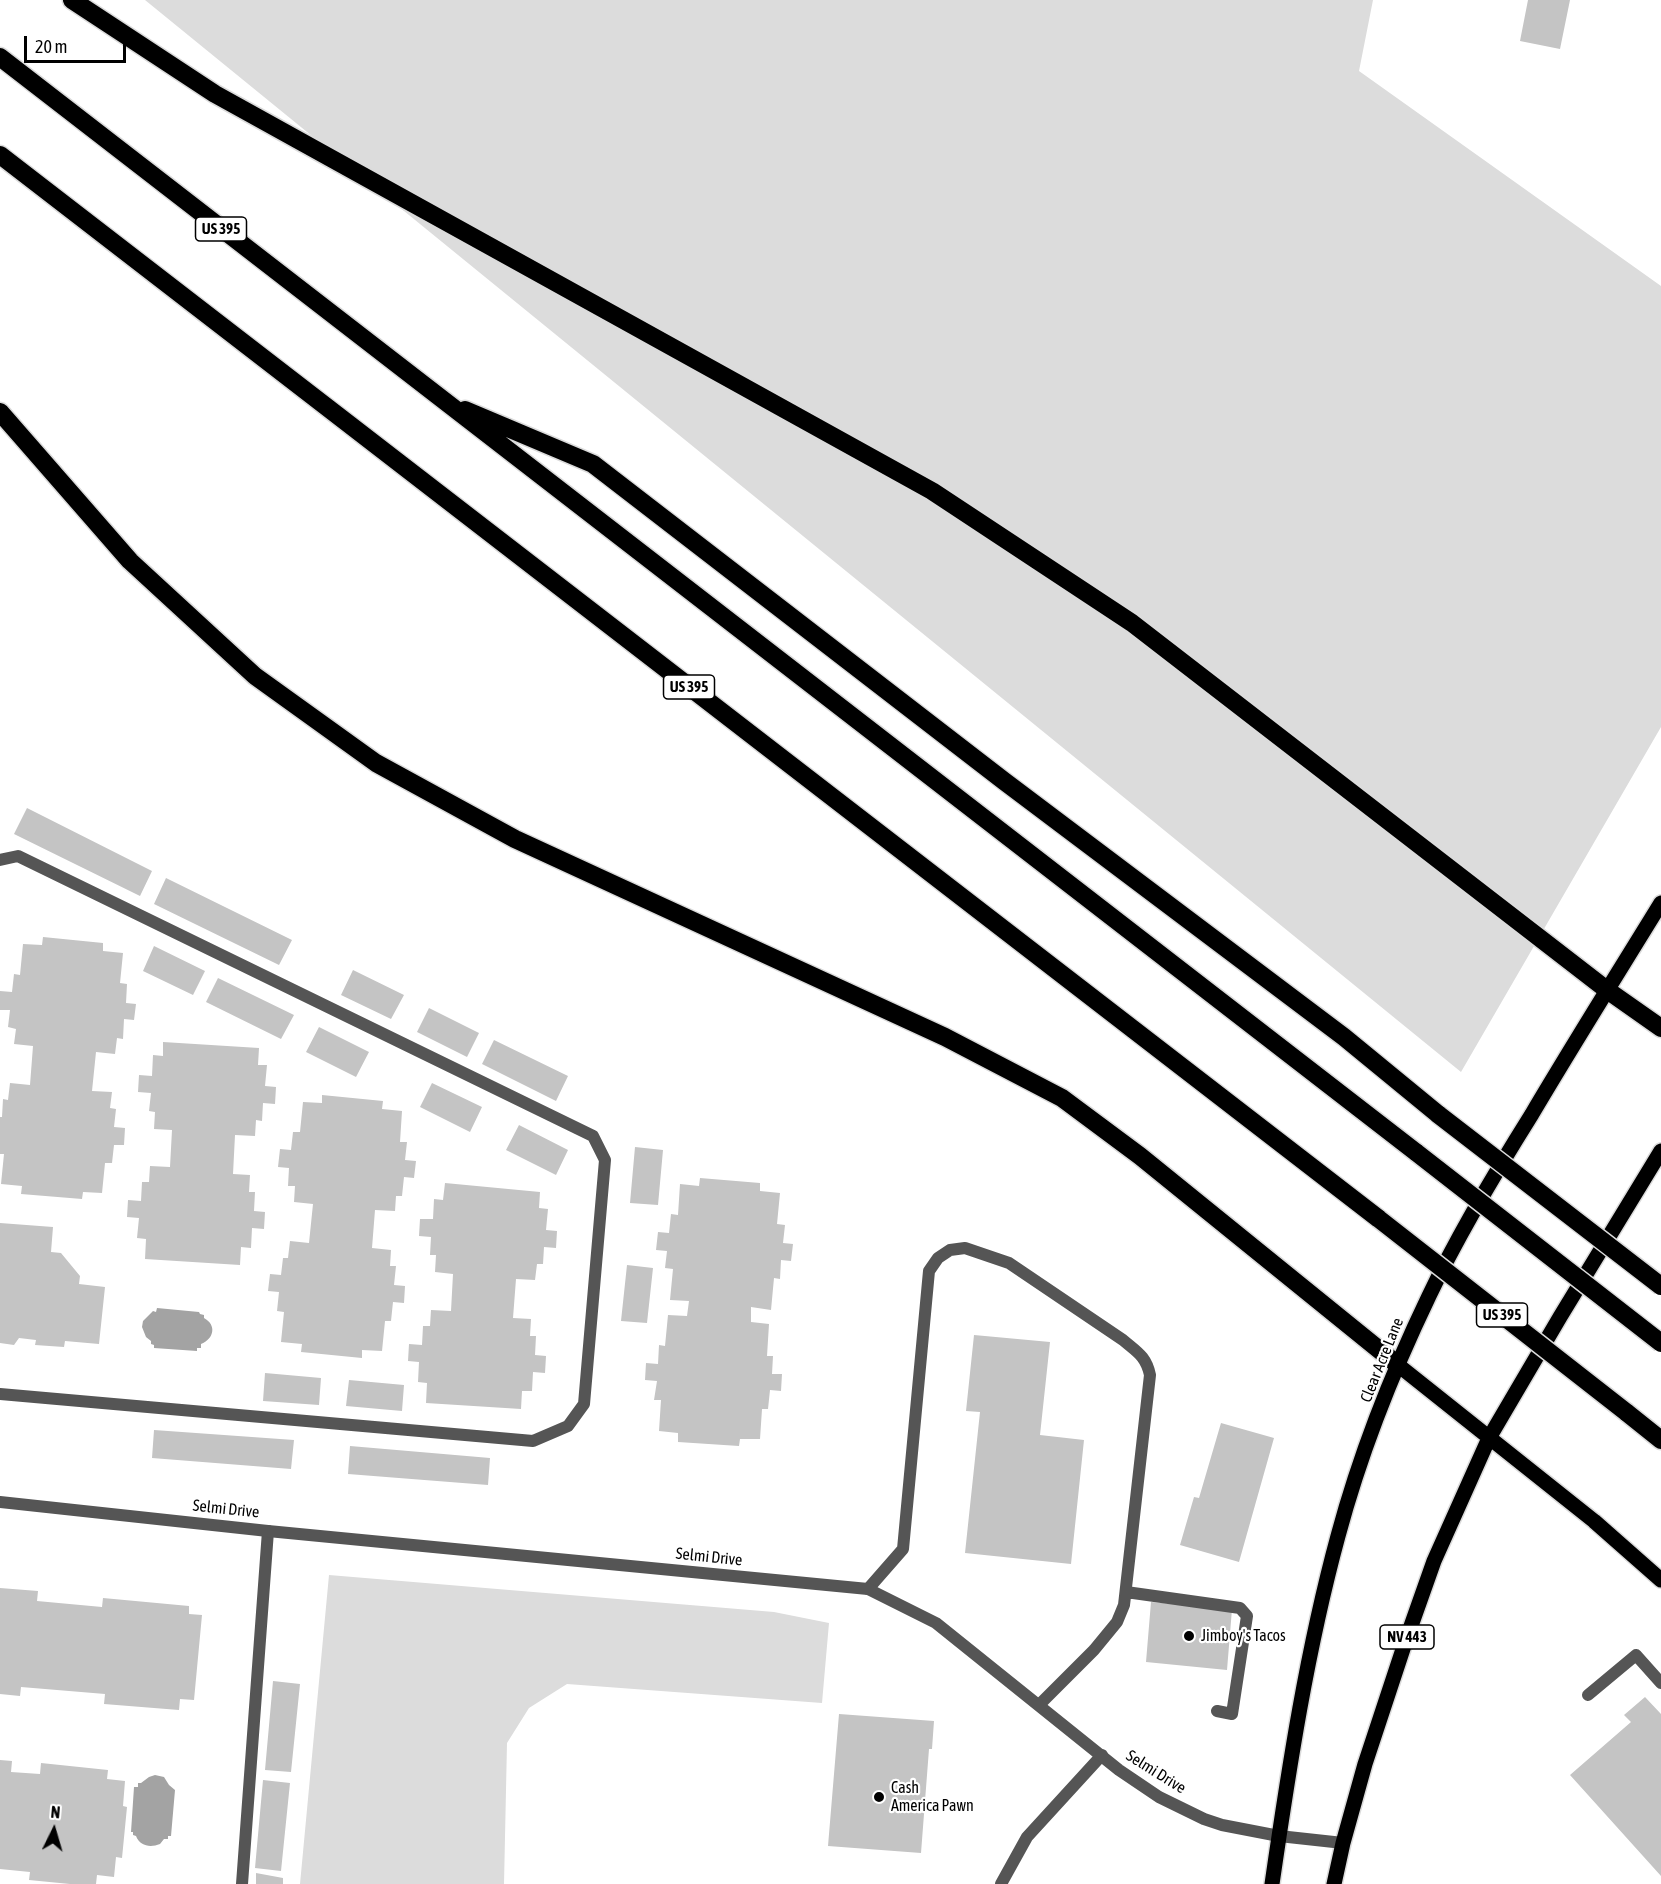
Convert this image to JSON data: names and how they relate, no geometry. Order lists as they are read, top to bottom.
{
  "streets": {
    "highway": ["US 395"],
    "main road": ["Clear Acre Lane", "NV 443"],
    "street": ["Selmi Drive"]
  },
  "crossings": [
    ["Clear Acre Lane", "Selmi Drive"],
    ["Selmi Drive", "NV 443"]
  ],
  "places": ["Jimboy's Tacos", "Cash America Pawn"],
  "scale_bar": "20 m",
  "north": "top"
}
